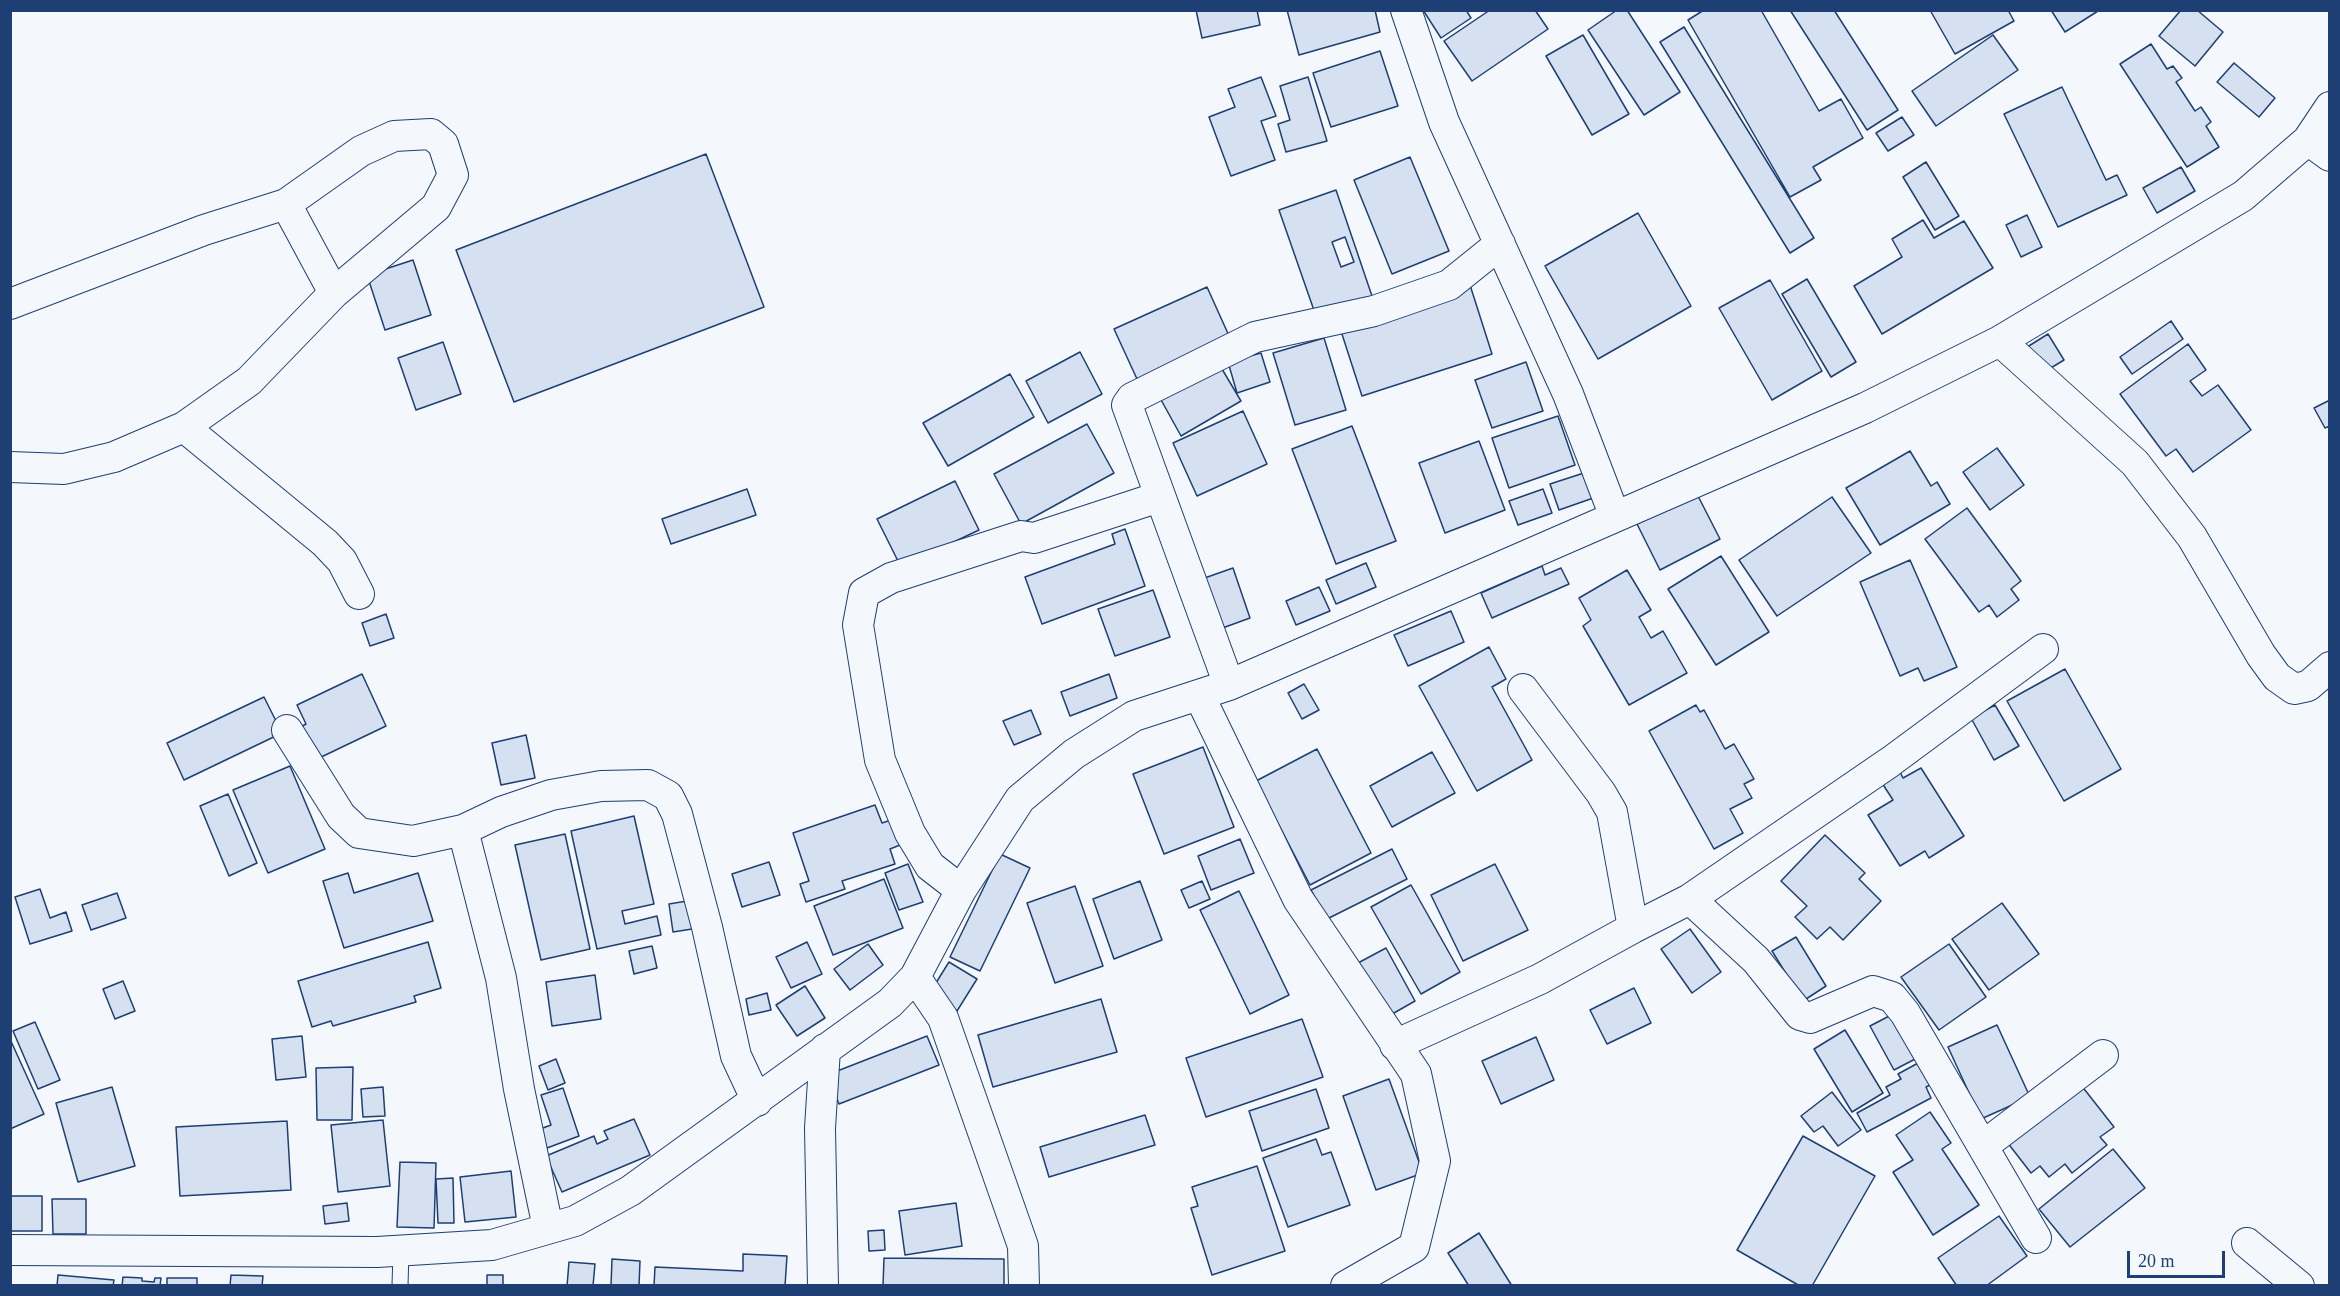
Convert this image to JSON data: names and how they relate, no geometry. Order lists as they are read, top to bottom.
{
  "scale_bar": "20 m"
}
